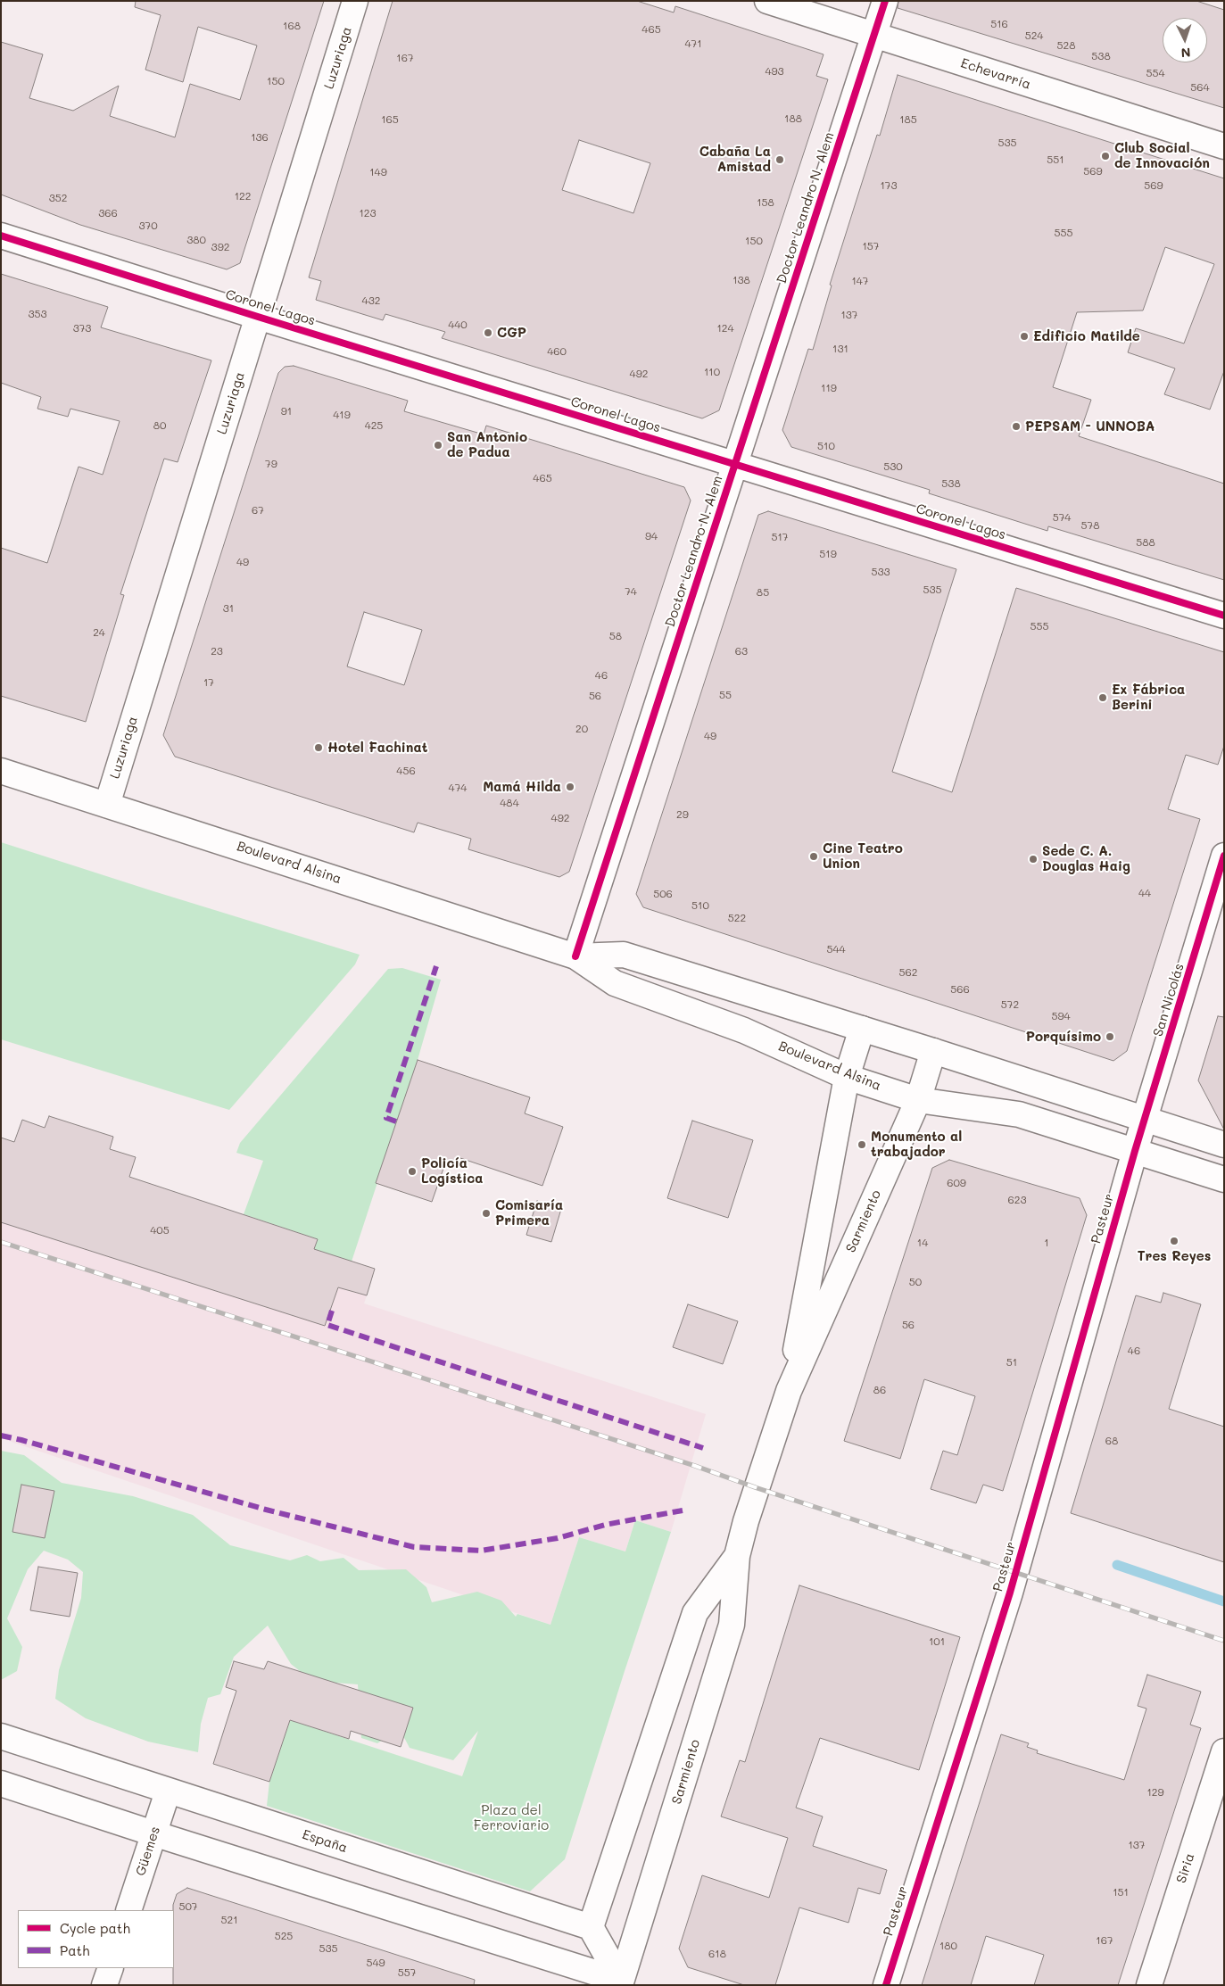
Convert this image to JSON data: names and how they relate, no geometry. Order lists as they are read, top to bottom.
{
  "streets": {
    "street": [
      "Luzuriaga",
      "Echevarría",
      "Doctor Leandro N. Alem",
      "Coronel Lagos",
      "Boulevard Alsina",
      "San Nicolás",
      "Pasteur",
      "Sarmiento",
      "España",
      "Güemes",
      "Siria"
    ]
  },
  "crossings": [
    ["Luzuriaga", "Coronel Lagos"],
    ["Luzuriaga", "Boulevard Alsina"],
    ["Echevarría", "Doctor Leandro N. Alem"],
    ["Doctor Leandro N. Alem", "Coronel Lagos"],
    ["Doctor Leandro N. Alem", "Boulevard Alsina"],
    ["Boulevard Alsina", "San Nicolás"],
    ["Boulevard Alsina", "Pasteur"],
    ["Boulevard Alsina", "Sarmiento"],
    ["San Nicolás", "Pasteur"],
    ["Sarmiento", "España"],
    ["España", "Güemes"]
  ],
  "parks": ["Plaza del Ferroviario"],
  "places": [
    "Club Social de Innovación",
    "Cabaña La Amistad",
    "CGP",
    "Edificio Matilde",
    "PEPSAM - UNNOBA",
    "San Antonio de Padua",
    "Ex Fábrica Berini",
    "Hotel Fachinat",
    "Mamá Hilda",
    "Cine Teatro Union",
    "Sede C. A. Douglas Haig",
    "Porquísimo",
    "Monumento al trabajador",
    "Policía Logística",
    "Comisaría Primera",
    "Tres Reyes"
  ],
  "house_numbers": [
    "516",
    "168",
    "465",
    "524",
    "471",
    "528",
    "538",
    "167",
    "493",
    "554",
    "150",
    "564",
    "188",
    "165",
    "185",
    "136",
    "535",
    "551",
    "569",
    "149",
    "173",
    "569",
    "122",
    "352",
    "158",
    "366",
    "123",
    "370",
    "555",
    "380",
    "150",
    "157",
    "392",
    "138",
    "147",
    "432",
    "353",
    "137",
    "440",
    "373",
    "124",
    "131",
    "460",
    "110",
    "492",
    "119",
    "91",
    "419",
    "80",
    "425",
    "510",
    "79",
    "530",
    "465",
    "538",
    "67",
    "574",
    "578",
    "94",
    "517",
    "588",
    "519",
    "49",
    "533",
    "535",
    "74",
    "85",
    "31",
    "555",
    "24",
    "58",
    "23",
    "63",
    "46",
    "17",
    "55",
    "56",
    "20",
    "49",
    "456",
    "474",
    "484",
    "29",
    "492",
    "44",
    "506",
    "510",
    "522",
    "544",
    "562",
    "566",
    "572",
    "594",
    "609",
    "623",
    "405",
    "14",
    "1",
    "50",
    "56",
    "46",
    "51",
    "86",
    "68",
    "101",
    "129",
    "137",
    "151",
    "507",
    "521",
    "525",
    "167",
    "180",
    "535",
    "618",
    "549",
    "557"
  ],
  "legend": ["Cycle path", "Path"],
  "north": "bottom"
}
